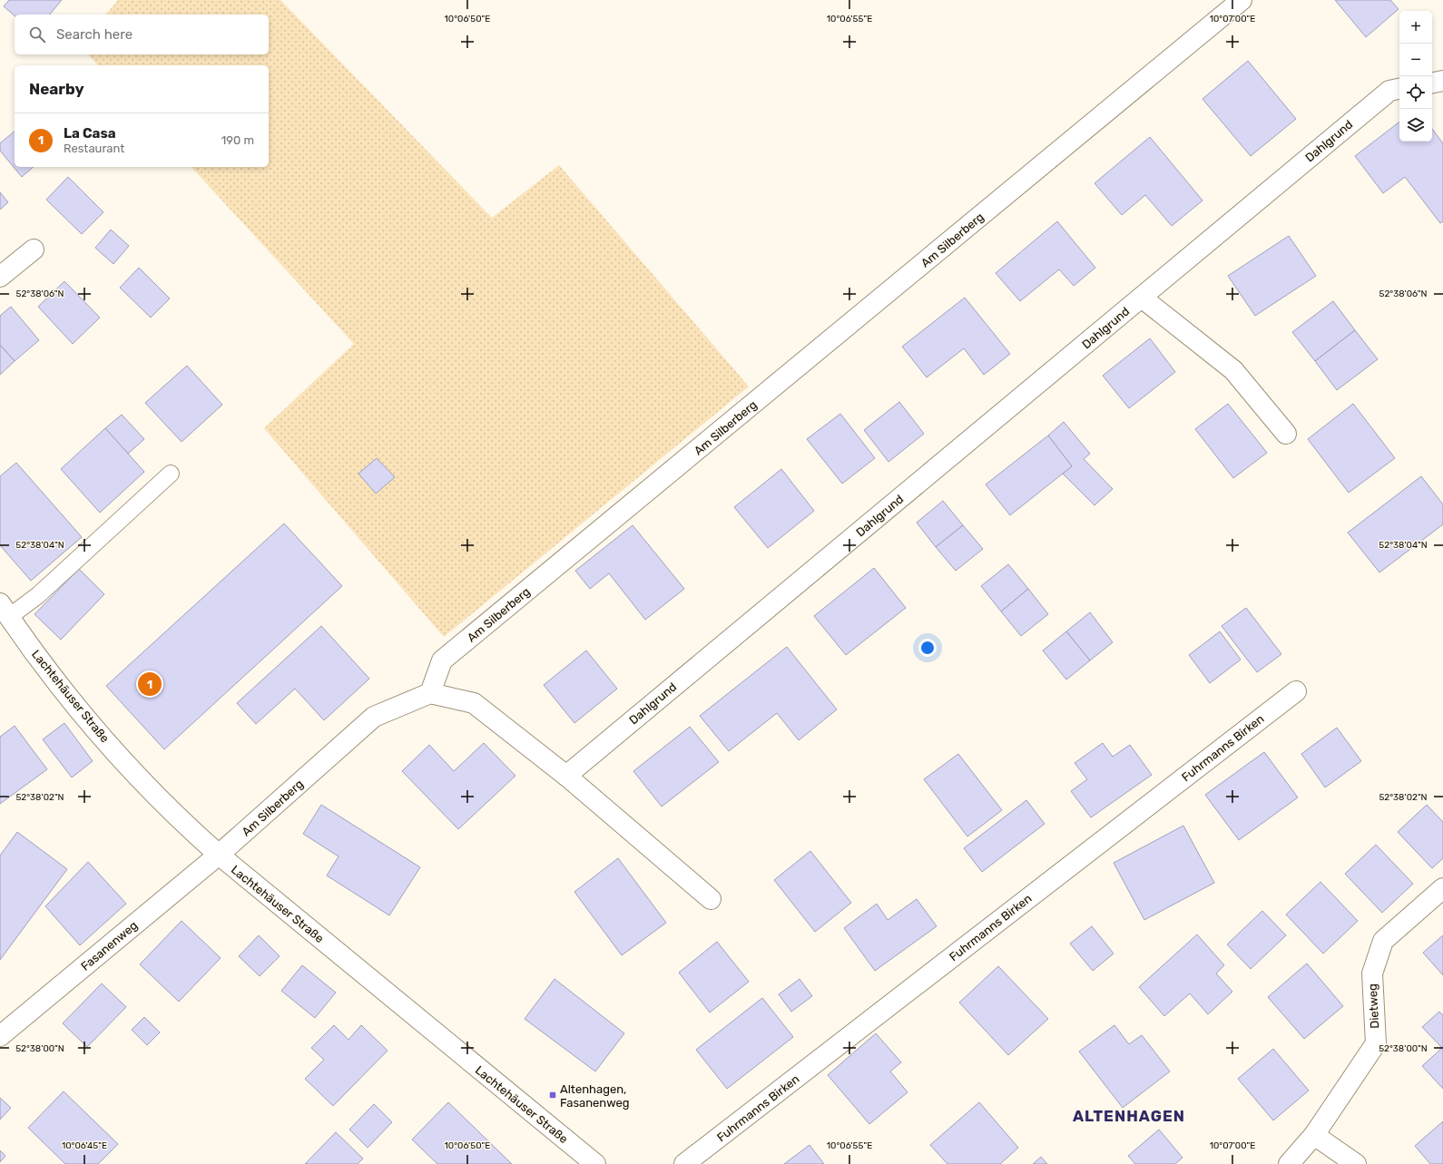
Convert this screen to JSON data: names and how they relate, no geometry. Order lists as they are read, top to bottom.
{
  "streets": {
    "street": [
      "Dahlgrund",
      "Am Silberberg",
      "Lachtehäuser Straße",
      "Fuhrmanns Birken",
      "Fasanenweg",
      "Dietweg"
    ]
  },
  "crossings": [
    ["Am Silberberg", "Lachtehäuser Straße"],
    ["Am Silberberg", "Fasanenweg"],
    ["Lachtehäuser Straße", "Fasanenweg"]
  ],
  "districts": ["ALTENHAGEN"],
  "places": {
    "transit": ["Altenhagen, Fasanenweg"]
  },
  "page": {
    "map_buttons": ["+", "−"],
    "search": "Search here",
    "heading": "Nearby",
    "list": [
      {
        "mark": "1",
        "name": "La Casa",
        "note": "Restaurant",
        "value": "190 m"
      }
    ],
    "pins": "1"
  },
  "coordinates": [
    "10°06'50\"E",
    "10°06'55\"E",
    "10°07'00\"E",
    "52°38'06\"N",
    "52°38'04\"N",
    "52°38'02\"N",
    "52°38'00\"N",
    "10°06'45\"E"
  ]
}
